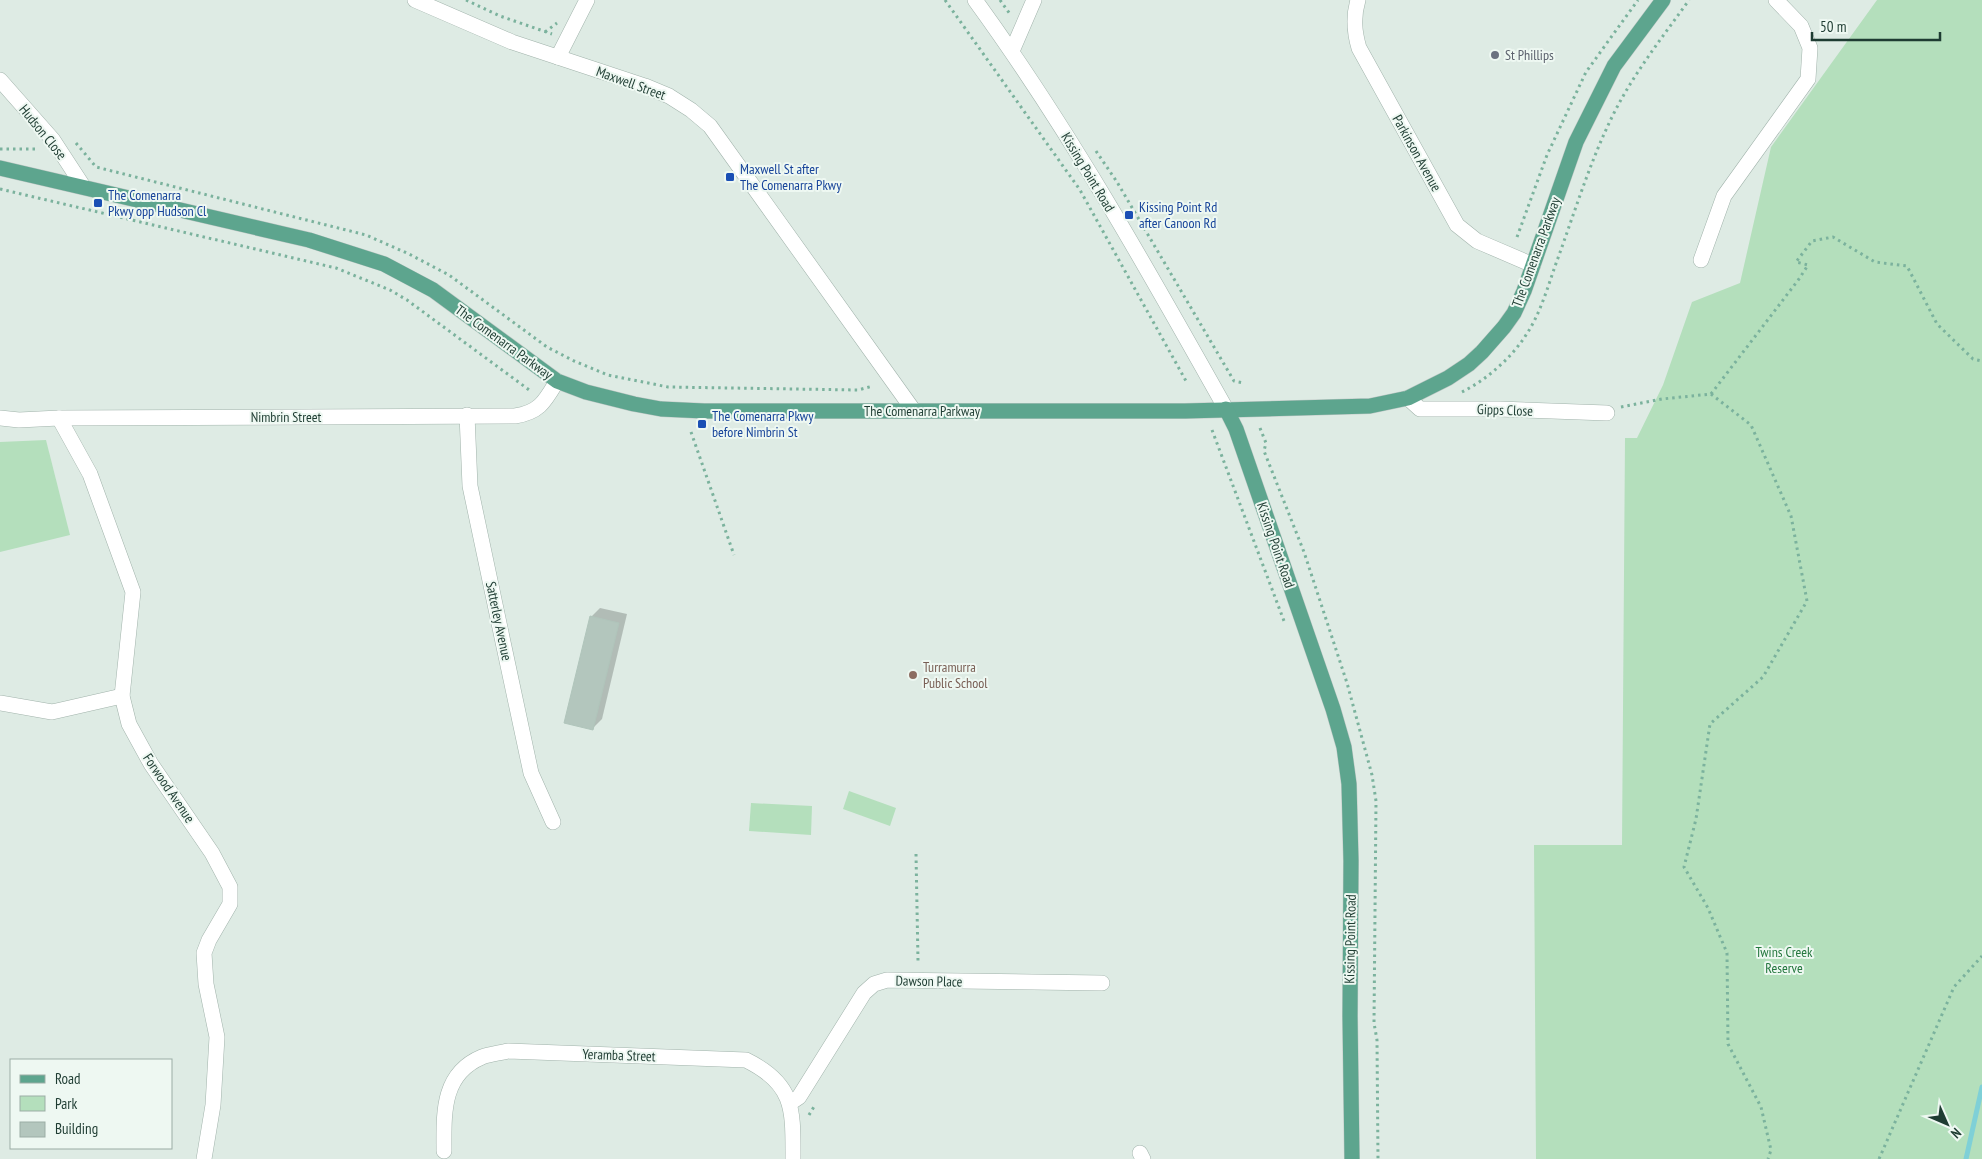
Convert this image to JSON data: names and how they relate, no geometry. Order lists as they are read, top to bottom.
{
  "streets": {
    "main road": ["Kissing Point Road", "The Comenarra Parkway"],
    "street": [
      "Maxwell Street",
      "Hudson Close",
      "Parkinson Avenue",
      "Gipps Close",
      "Nimbrin Street",
      "Satterley Avenue",
      "Forwood Avenue",
      "Dawson Place",
      "Yeramba Street"
    ]
  },
  "crossings": [
    ["Maxwell Street", "The Comenarra Parkway"],
    ["Hudson Close", "The Comenarra Parkway"],
    ["Parkinson Avenue", "The Comenarra Parkway"],
    ["Kissing Point Road", "The Comenarra Parkway"],
    ["The Comenarra Parkway", "Gipps Close"],
    ["The Comenarra Parkway", "Nimbrin Street"],
    ["Nimbrin Street", "Satterley Avenue"],
    ["Nimbrin Street", "Forwood Avenue"],
    ["Dawson Place", "Yeramba Street"]
  ],
  "parks": ["Twins Creek Reserve"],
  "places": {
    "other": ["St Phillips", "Turramurra Public School"],
    "transit": [
      "Maxwell St after The Comenarra Pkwy",
      "The Comenarra Pkwy opp Hudson Cl",
      "Kissing Point Rd after Canoon Rd",
      "The Comenarra Pkwy before Nimbrin St"
    ]
  },
  "legend": ["Road", "Park", "Building"],
  "scale_bar": "50 m",
  "north": "bottom right"
}
